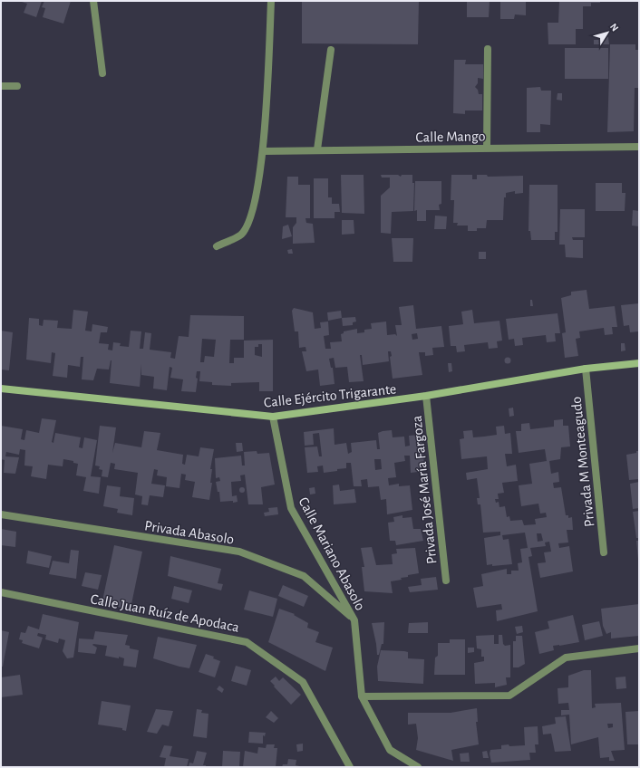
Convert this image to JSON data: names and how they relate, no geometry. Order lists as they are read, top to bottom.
{
  "streets": {
    "main road": ["Calle Ejército Trigarante"],
    "street": [
      "Calle Mango",
      "Privada M Monteagudo",
      "Privada José María Fargoza",
      "Privada Abasolo",
      "Calle Mariano Abasolo",
      "Calle Juan Ruíz de Apodaca"
    ]
  },
  "crossings": [
    ["Calle Ejército Trigarante", "Privada M Monteagudo"],
    ["Calle Ejército Trigarante", "Privada José María Fargoza"],
    ["Calle Ejército Trigarante", "Calle Mariano Abasolo"],
    ["Privada Abasolo", "Calle Mariano Abasolo"]
  ],
  "north": "top right"
}
